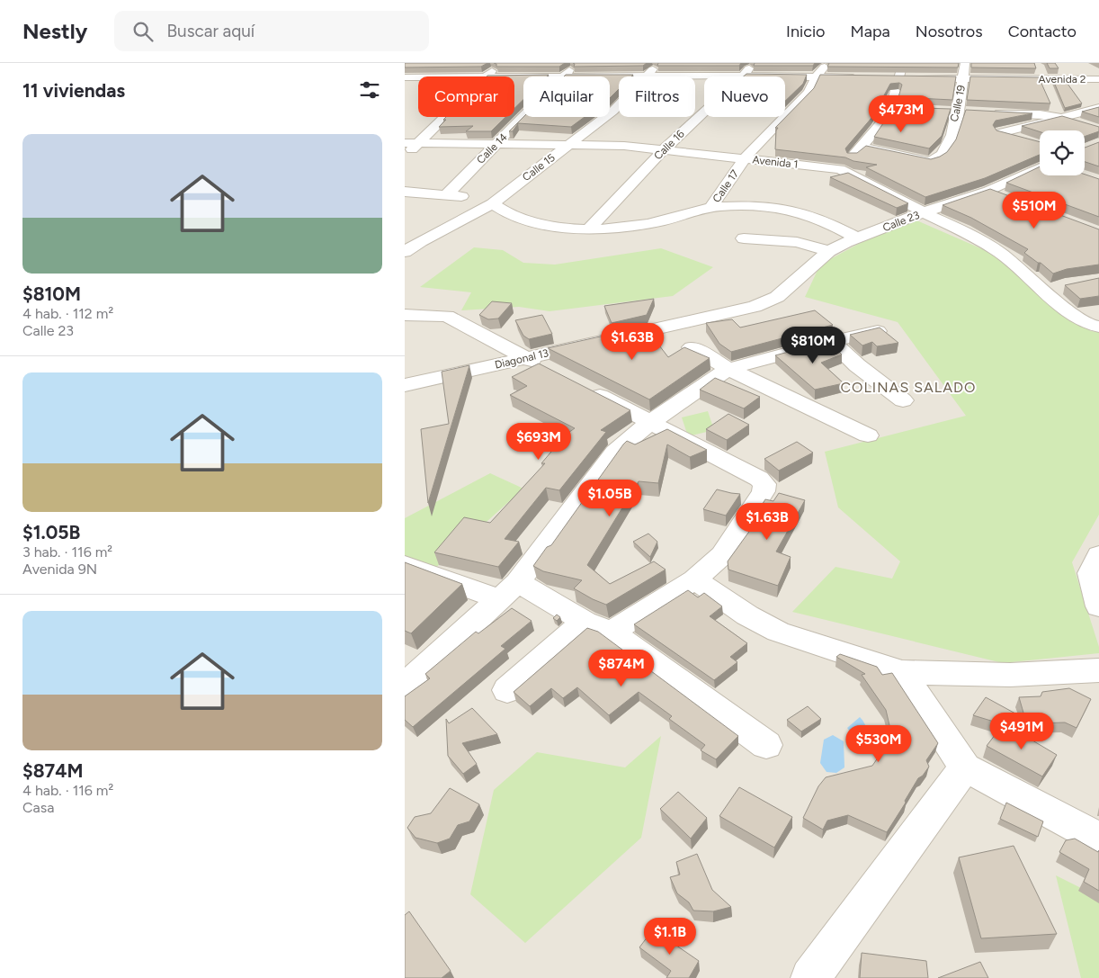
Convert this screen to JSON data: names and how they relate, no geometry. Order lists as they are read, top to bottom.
{
  "streets": {
    "street": [
      "Avenida 2",
      "Calle 19",
      "Calle 16",
      "Calle 14",
      "Avenida 1",
      "Calle 15",
      "Calle 17",
      "Calle 23",
      "Diagonal 13"
    ]
  },
  "crossings": [
    ["Avenida 2", "Calle 19"],
    ["Calle 16", "Avenida 1"],
    ["Calle 14", "Avenida 1"],
    ["Avenida 1", "Calle 15"],
    ["Avenida 1", "Calle 17"],
    ["Avenida 1", "Calle 23"],
    ["Calle 23", "Diagonal 13"]
  ],
  "districts": ["COLINAS SALADO"],
  "page": {
    "header": "Nestly",
    "search": "Buscar aquí",
    "nav": [
      "Inicio",
      "Mapa",
      "Nosotros",
      "Contacto"
    ],
    "heading": "11 viviendas",
    "chip": [
      "Comprar",
      "Alquilar",
      "Filtros",
      "Nuevo"
    ],
    "price": [
      "$473M",
      "$510M",
      "$1.63B",
      "$810M",
      "$693M",
      "$1.05B",
      "$1.63B",
      "$874M",
      "$491M",
      "$530M",
      "$1.1B"
    ],
    "list": [
      {
        "name": "$810M",
        "note": "4 hab. · 112 m² · Calle 23"
      },
      {
        "name": "$1.05B",
        "note": "3 hab. · 116 m² · Avenida 9N"
      },
      {
        "name": "$874M",
        "note": "4 hab. · 116 m² · Casa"
      }
    ]
  }
}
